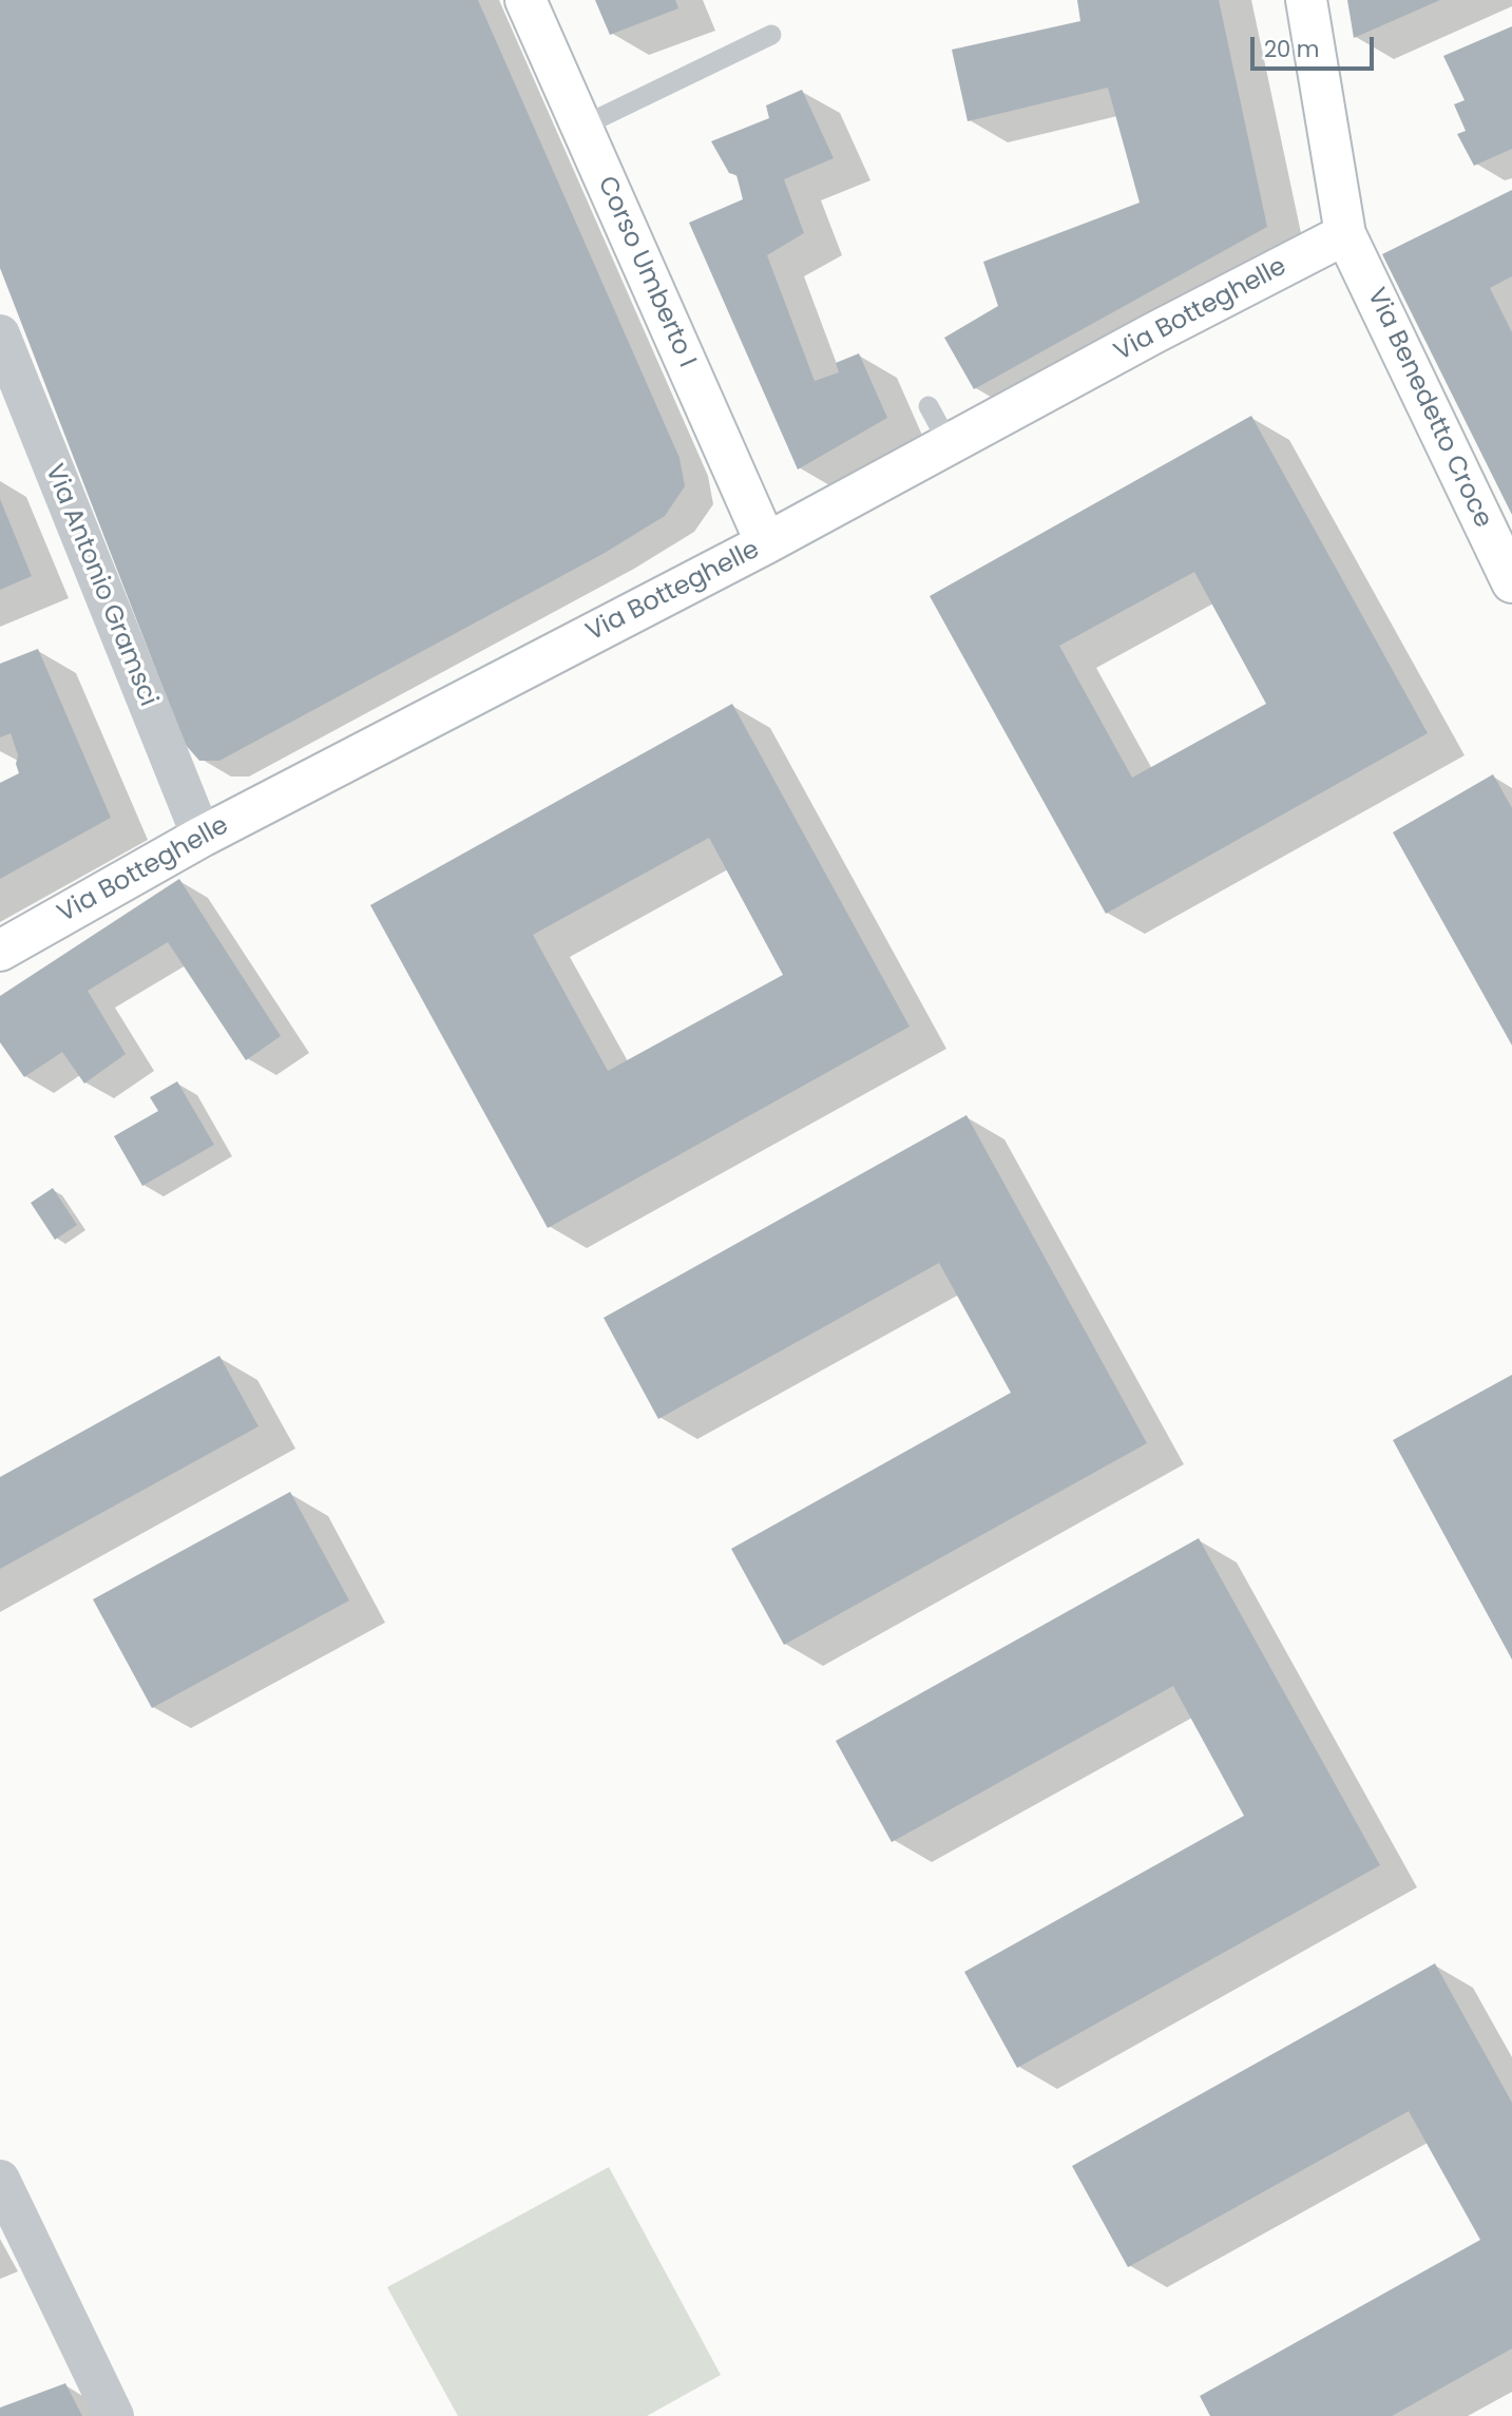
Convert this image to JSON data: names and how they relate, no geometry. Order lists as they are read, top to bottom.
{
  "streets": {
    "main road": ["Corso Umberto I", "Via Botteghelle", "Via Benedetto Croce"],
    "street": ["Via Antonio Gramsci"]
  },
  "crossings": [
    ["Corso Umberto I", "Via Botteghelle"],
    ["Via Botteghelle", "Via Benedetto Croce"],
    ["Via Botteghelle", "Via Antonio Gramsci"]
  ],
  "scale_bar": "20 m"
}
